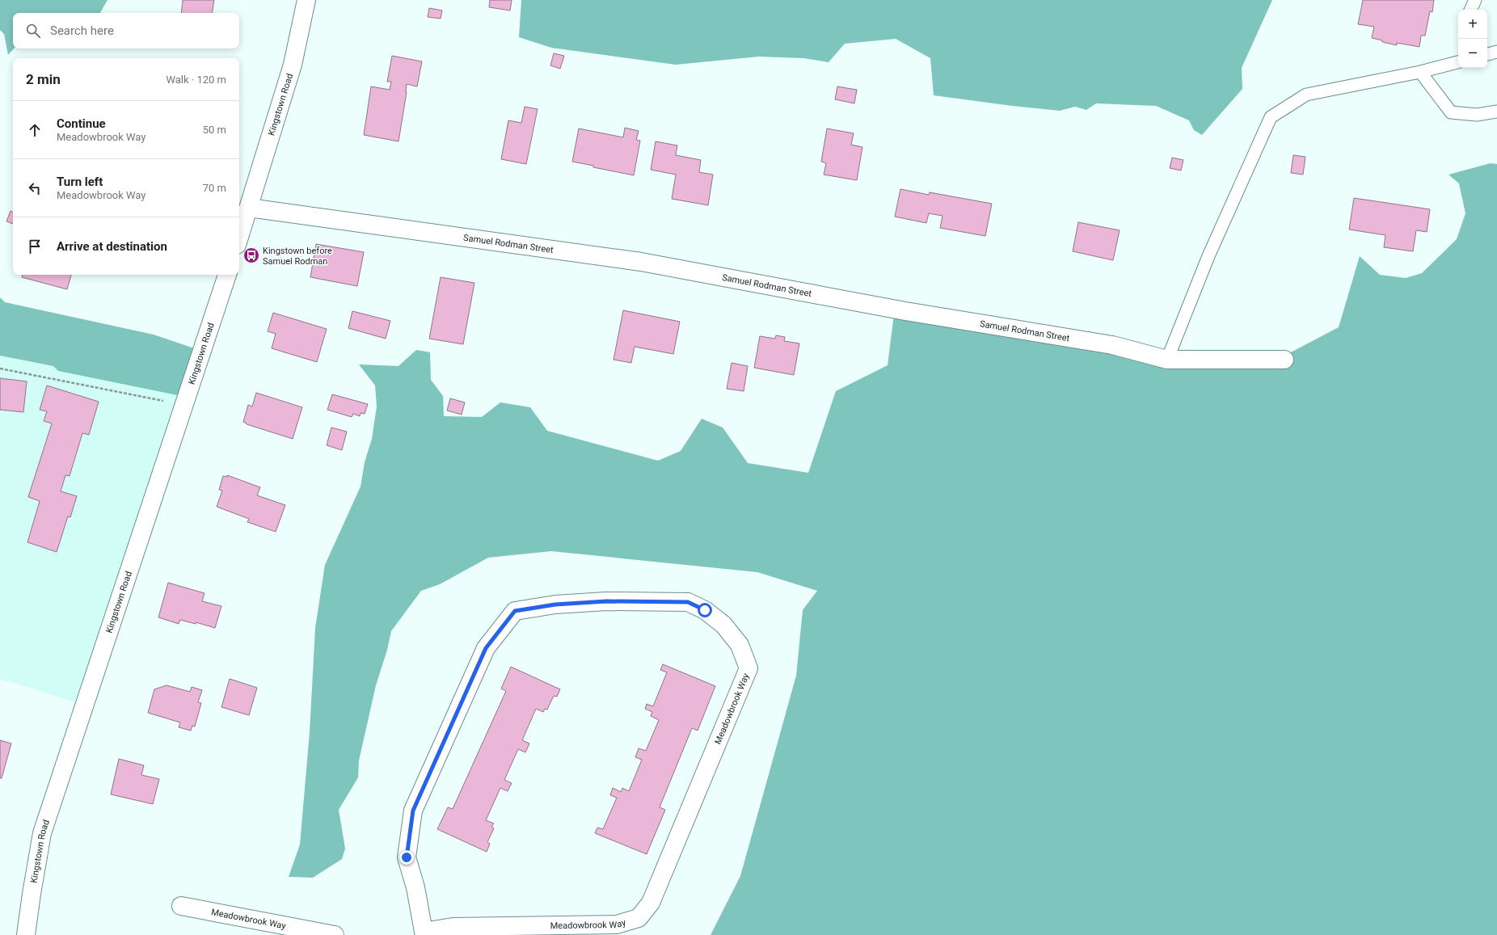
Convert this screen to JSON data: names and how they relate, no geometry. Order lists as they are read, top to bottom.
{
  "streets": {
    "street": ["Kingstown Road", "Samuel Rodman Street", "Meadowbrook Way"]
  },
  "crossings": [
    ["Kingstown Road", "Samuel Rodman Street"]
  ],
  "places": {
    "bus stop": ["Kingstown before Samuel Rodman"]
  },
  "page": {
    "map_buttons": ["+", "−"],
    "search": "Search here",
    "heading": ["2 min", "Walk · 120 m"],
    "list": [
      ["Continue", "Meadowbrook Way", "50 m"],
      ["Turn left", "Meadowbrook Way", "70 m"],
      "Arrive at destination"
    ]
  }
}
